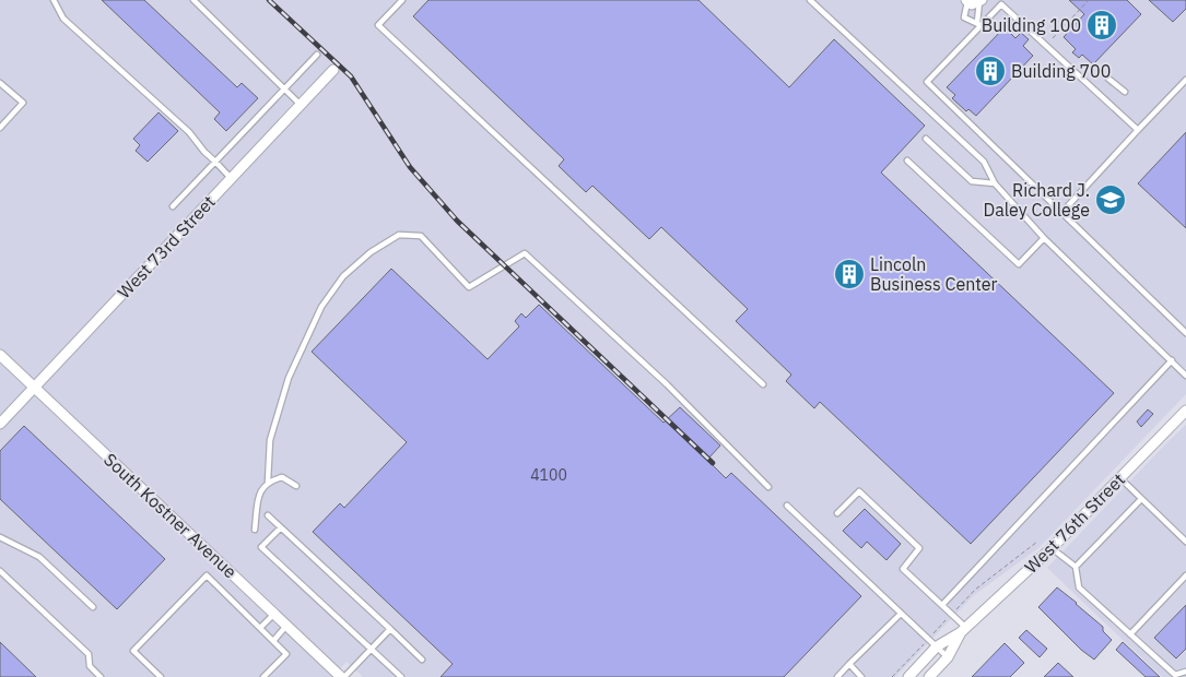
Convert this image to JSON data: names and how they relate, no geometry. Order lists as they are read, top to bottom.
{
  "streets": {
    "street": ["West 73rd Street", "South Kostner Avenue", "West 76th Street"]
  },
  "crossings": [
    ["West 73rd Street", "South Kostner Avenue"]
  ],
  "places": {
    "building": ["Building 100", "Building 700", "Lincoln Business Center"],
    "school or university": ["Richard J. Daley College"]
  },
  "house_numbers": ["4100"]
}
